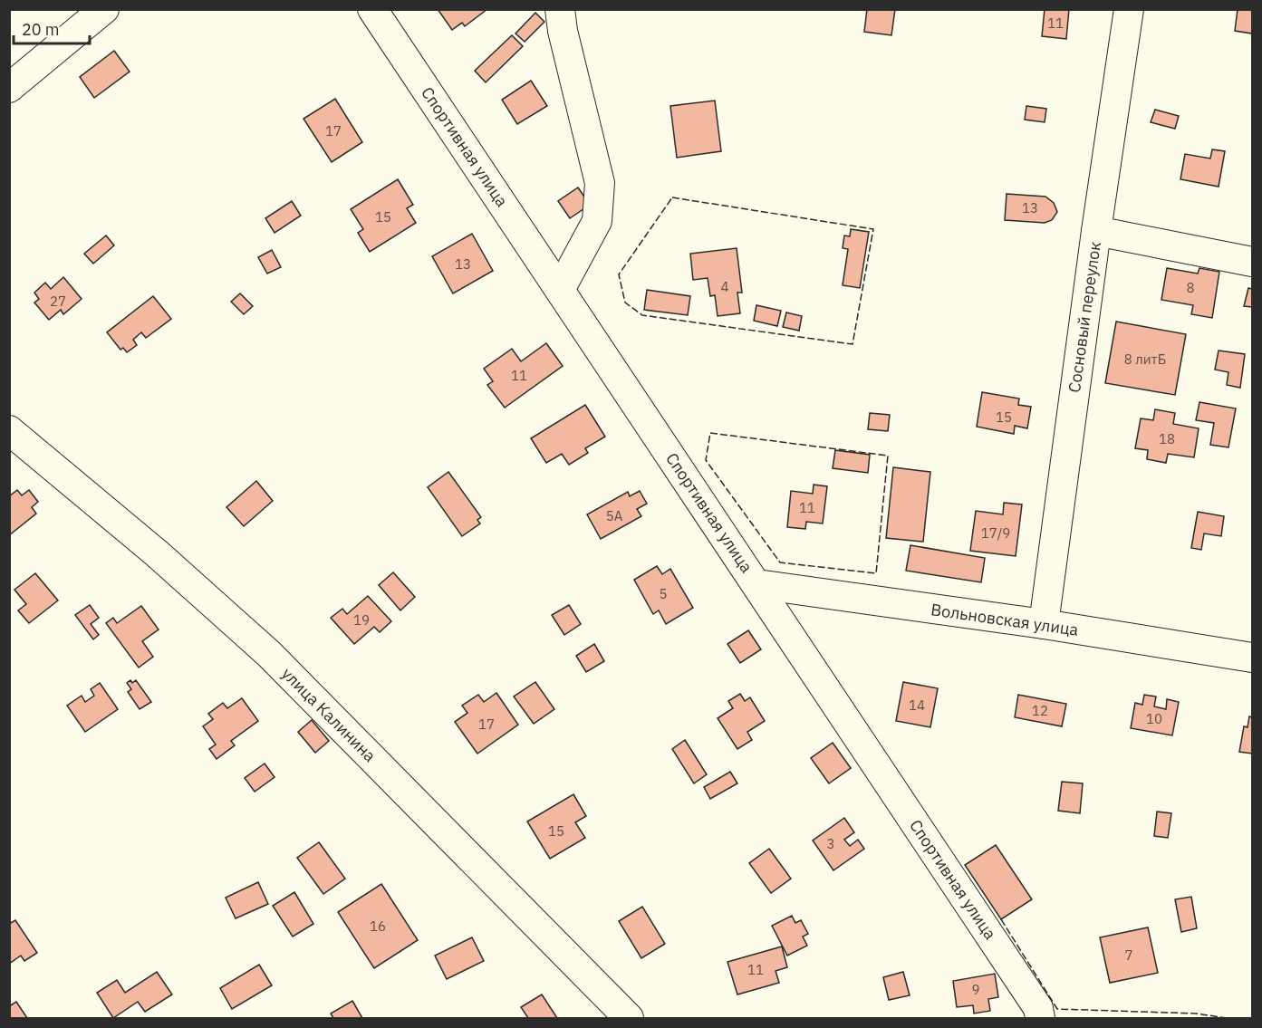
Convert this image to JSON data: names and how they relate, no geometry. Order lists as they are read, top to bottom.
{
  "streets": {
    "street": [
      "Спортивная улица",
      "Сосновый переулок",
      "Вольновская улица",
      "улица Калинина"
    ]
  },
  "crossings": [
    ["Спортивная улица", "Вольновская улица"],
    ["Сосновый переулок", "Вольновская улица"]
  ],
  "house_numbers": [
    "11",
    "17",
    "13",
    "15",
    "13",
    "4",
    "8",
    "27",
    "8 литБ",
    "11",
    "15",
    "18",
    "11",
    "5А",
    "17/9",
    "5",
    "19",
    "14",
    "12",
    "10",
    "17",
    "15",
    "3",
    "16",
    "7",
    "11",
    "9"
  ],
  "scale_bar": "20 m"
}
